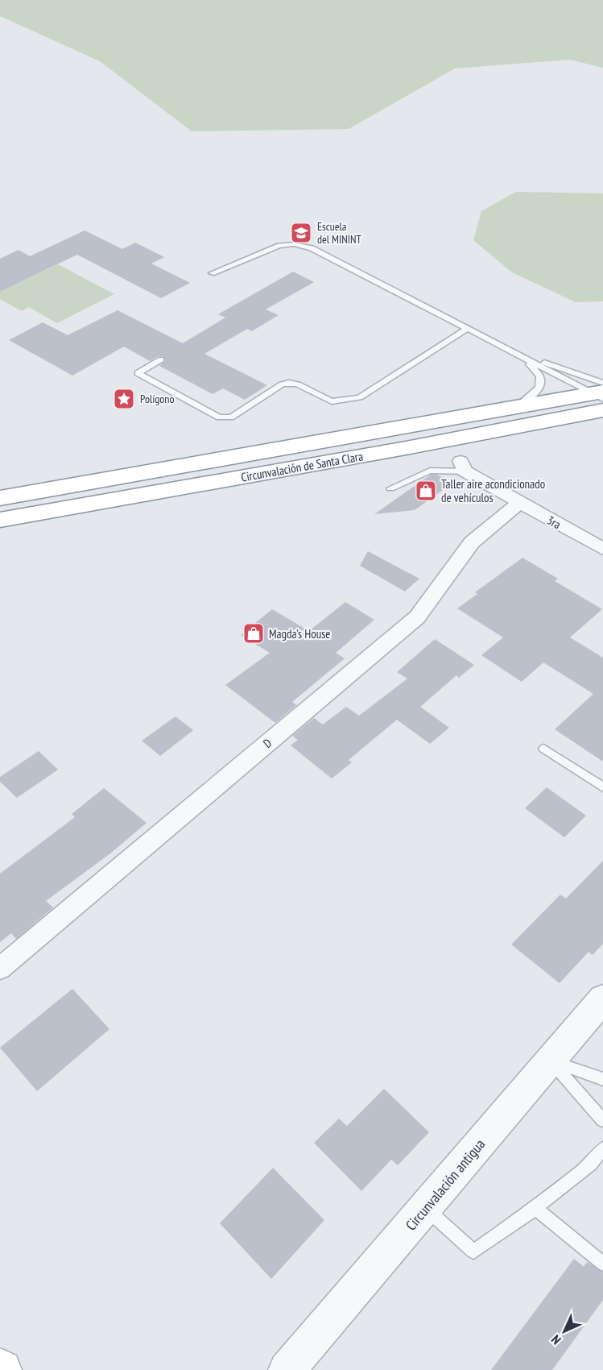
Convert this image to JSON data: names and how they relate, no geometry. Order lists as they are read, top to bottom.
{
  "streets": {
    "highway": ["Circunvalación de Santa Clara"],
    "street": ["3ra", "D", "Circunvalación antigua"]
  },
  "crossings": [
    ["3ra", "D"]
  ],
  "places": {
    "school or university": ["Escuela del MININT"],
    "place": ["Polígono"],
    "shop": ["Taller aire acondicionado de vehículos", "Magda’s House"]
  },
  "north": "bottom left"
}
